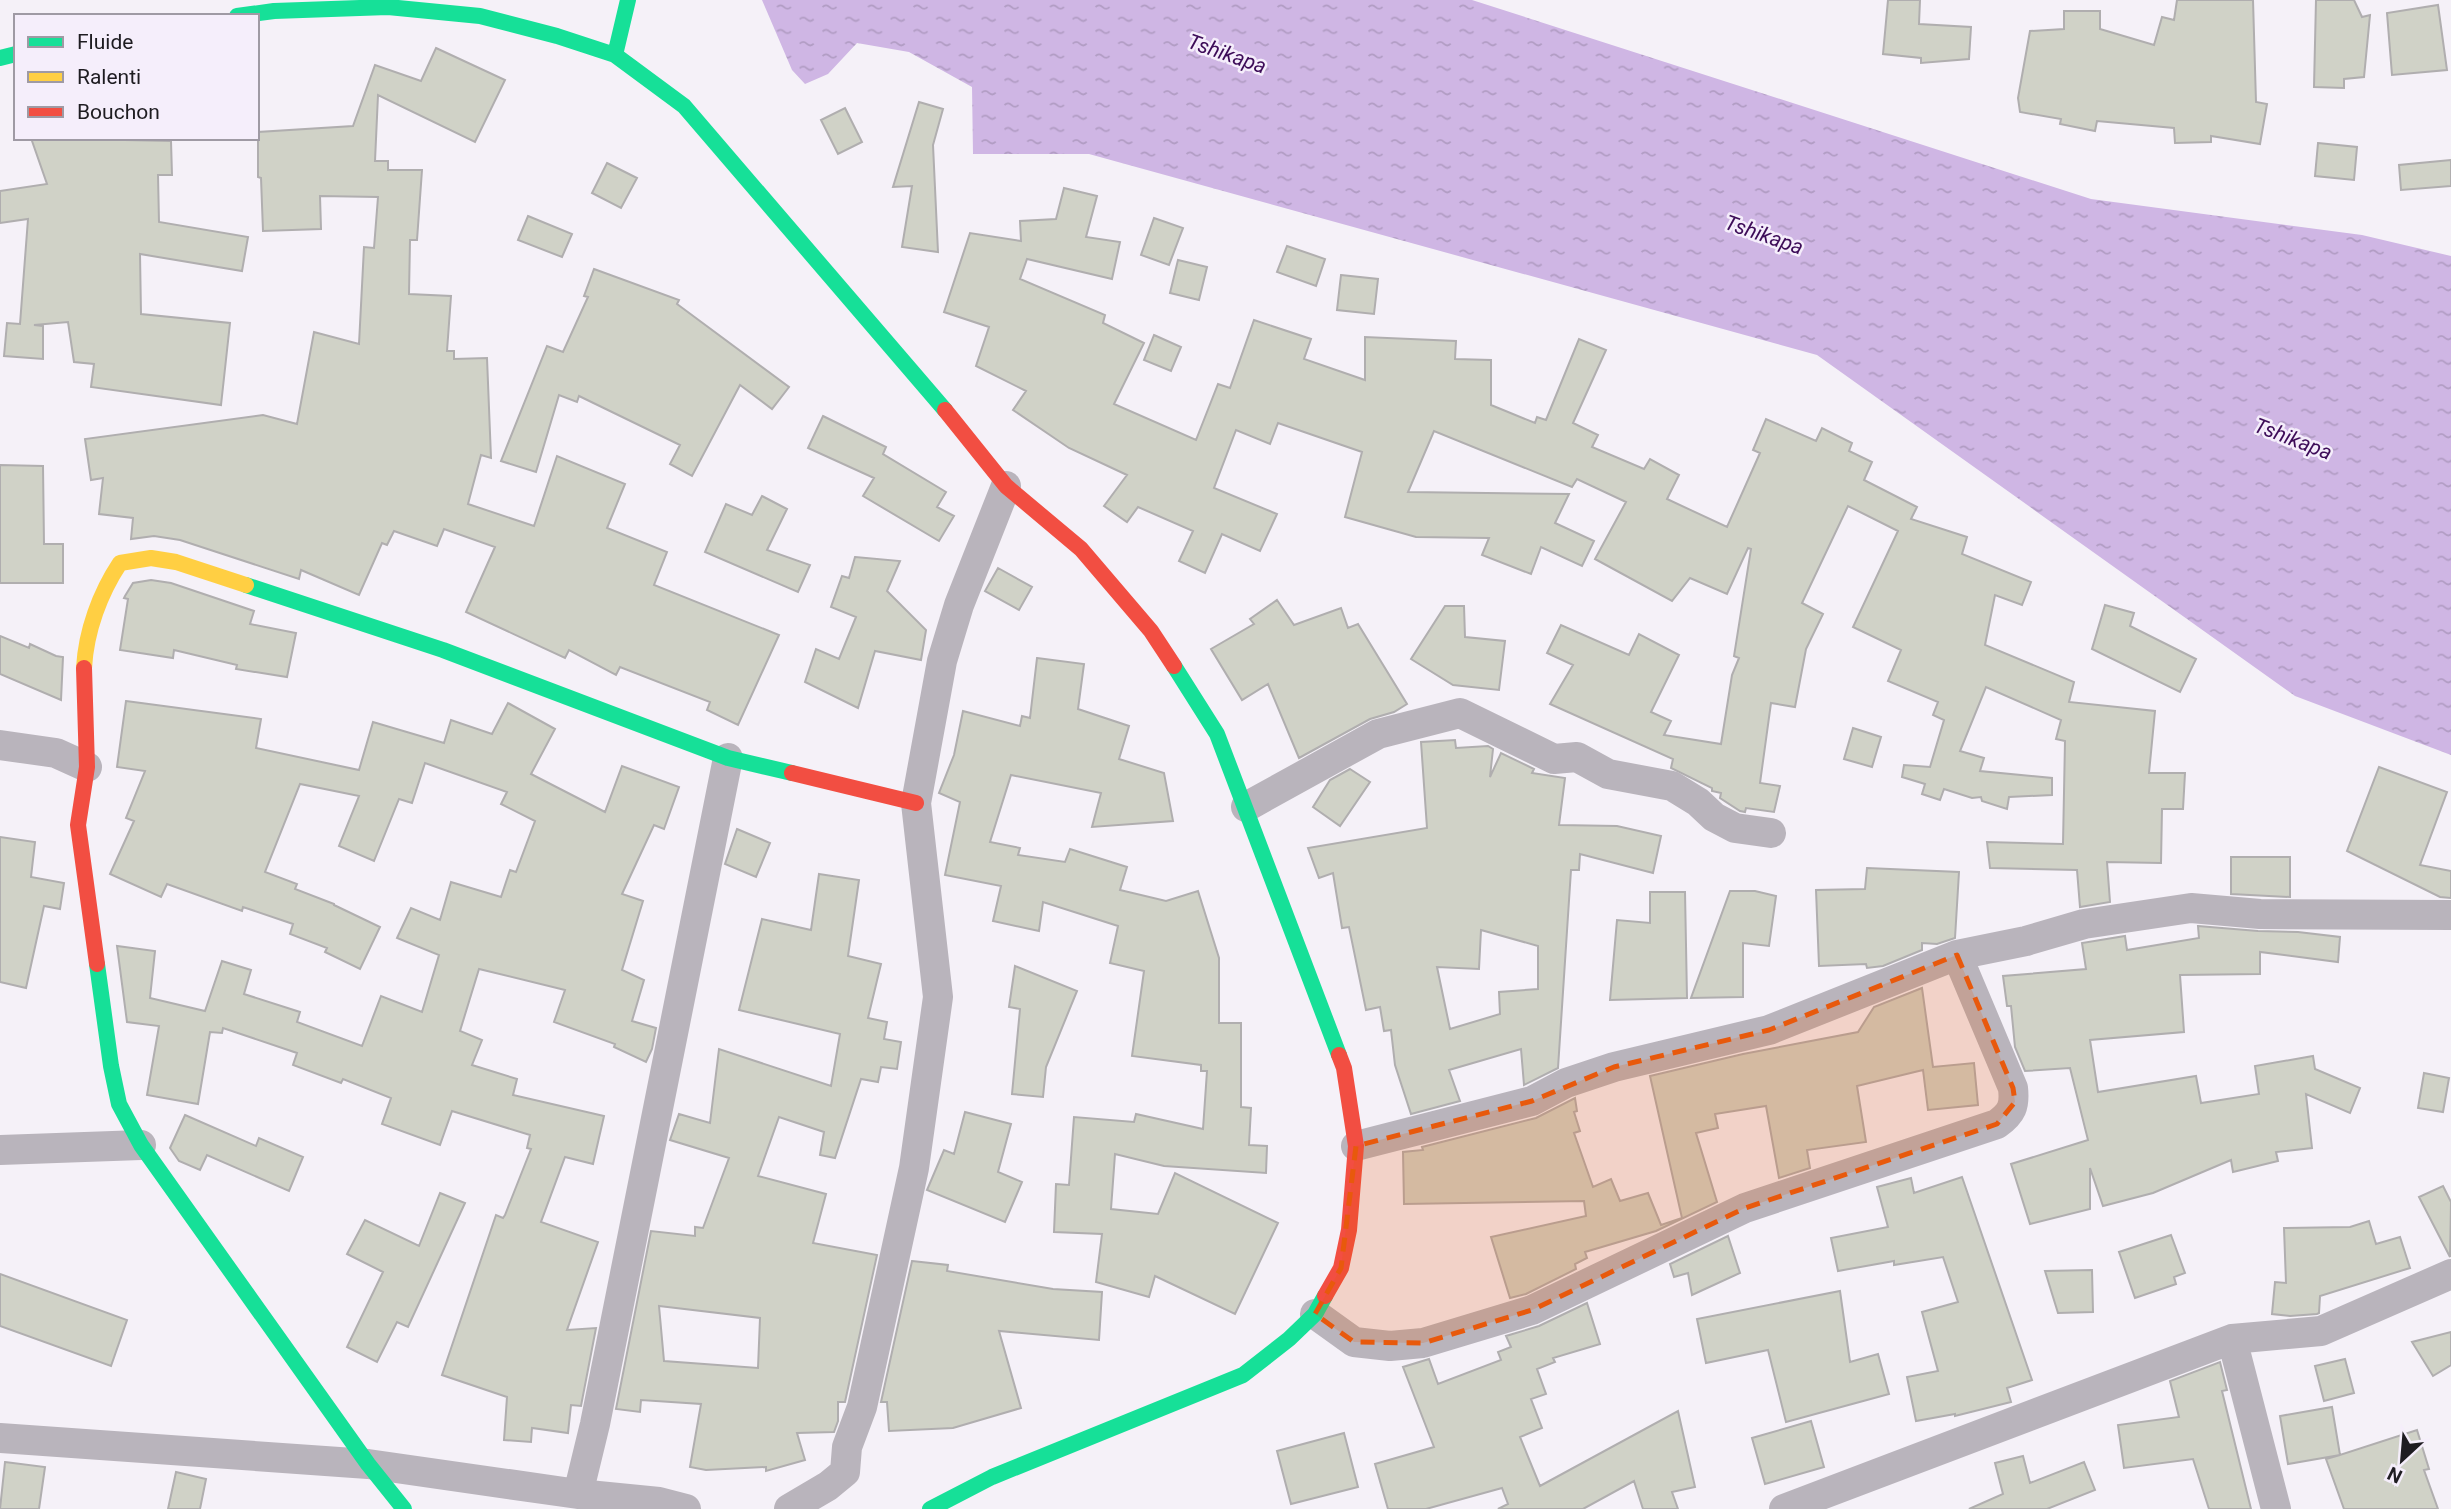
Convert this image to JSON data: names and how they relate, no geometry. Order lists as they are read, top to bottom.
{
  "water": ["Tshikapa"],
  "legend": ["Fluide", "Ralenti", "Bouchon"],
  "north": "bottom left"
}
